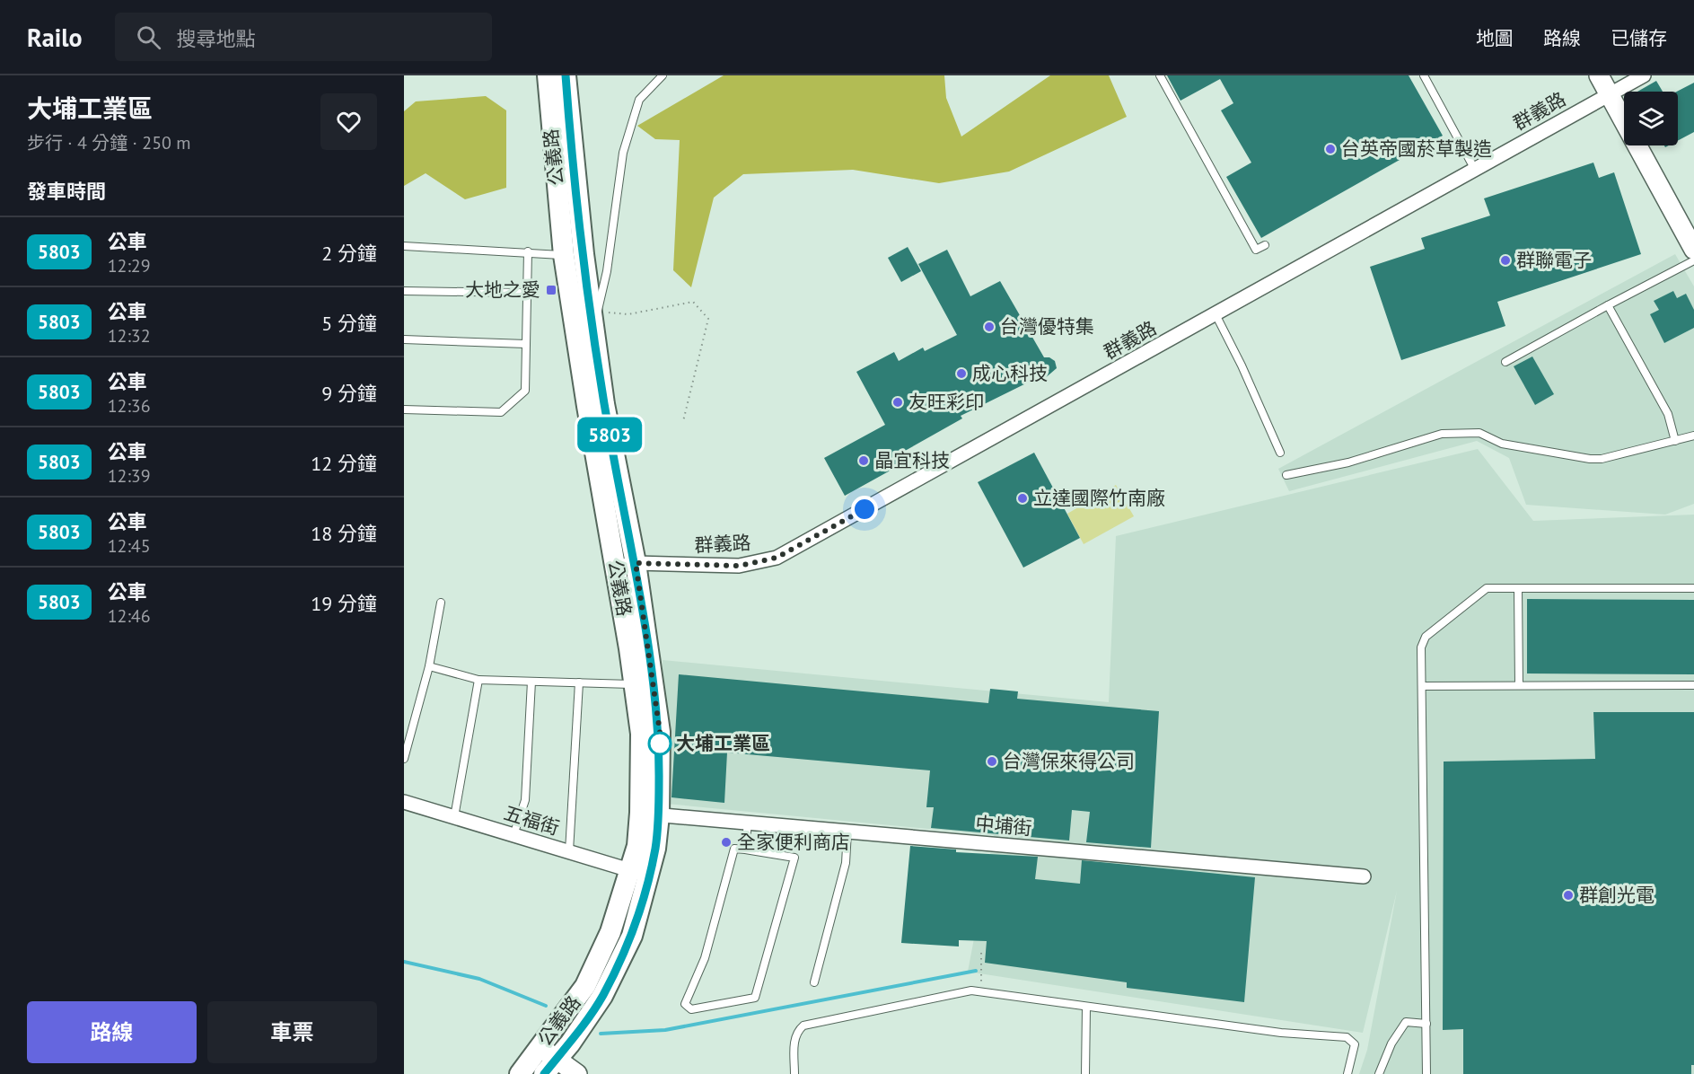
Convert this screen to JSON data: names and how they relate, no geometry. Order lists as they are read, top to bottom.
{
  "streets": {
    "main road": ["公義路"],
    "street": ["群義路", "五福街", "中埔街"]
  },
  "crossings": [
    ["群義路", "公義路"],
    ["公義路", "五福街"],
    ["公義路", "中埔街"]
  ],
  "places": {
    "other": [
      "台英帝國菸草製造",
      "群聯電子",
      "台灣優特集",
      "成心科技",
      "友旺彩印",
      "晶宜科技",
      "立達國際竹南廠",
      "大埔工業區",
      "台灣保來得公司",
      "全家便利商店",
      "群創光電"
    ],
    "transit": ["大地之愛"]
  },
  "lines": ["bus line 5803"],
  "page": {
    "header": "Railo",
    "search": "搜尋地點",
    "nav": ["地圖", "路線", "已儲存"],
    "heading": [
      ["大埔工業區", "步行 · 4 分鐘 · 250 m"],
      "發車時間"
    ],
    "on_map": "5803",
    "list": [
      {
        "mark": "5803",
        "name": "公車",
        "note": "12:29",
        "value": "2 分鐘"
      },
      {
        "mark": "5803",
        "name": "公車",
        "note": "12:32",
        "value": "5 分鐘"
      },
      {
        "mark": "5803",
        "name": "公車",
        "note": "12:36",
        "value": "9 分鐘"
      },
      {
        "mark": "5803",
        "name": "公車",
        "note": "12:39",
        "value": "12 分鐘"
      },
      {
        "mark": "5803",
        "name": "公車",
        "note": "12:45",
        "value": "18 分鐘"
      },
      {
        "mark": "5803",
        "name": "公車",
        "note": "12:46",
        "value": "19 分鐘"
      }
    ],
    "buttons": ["路線", "車票"]
  }
}
